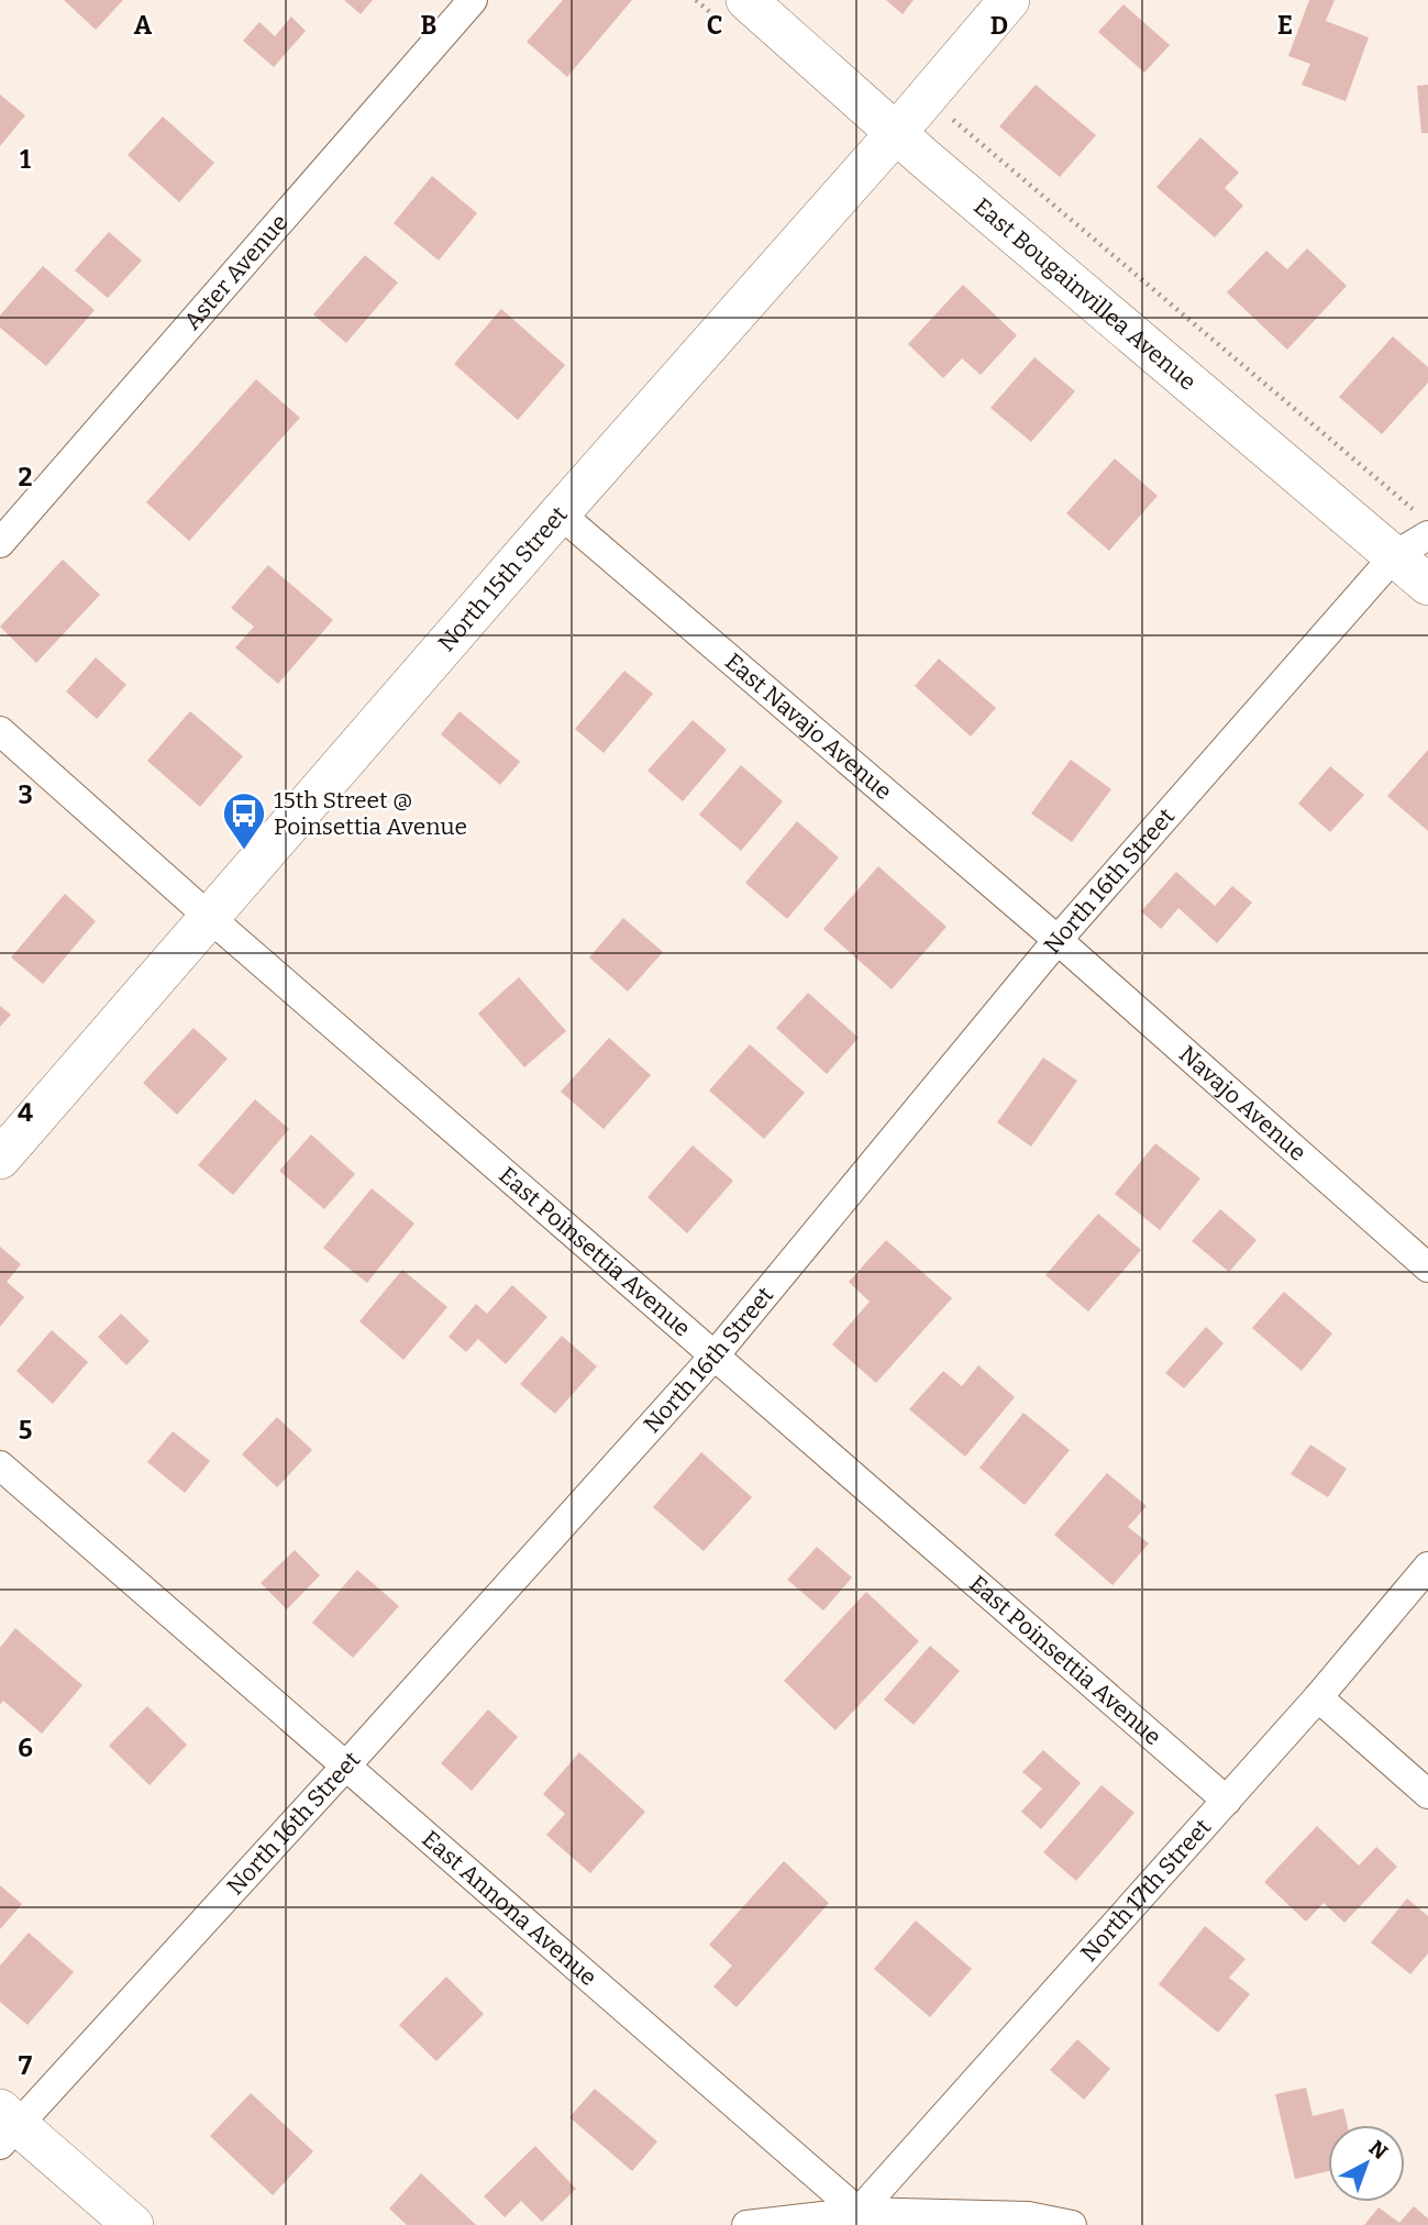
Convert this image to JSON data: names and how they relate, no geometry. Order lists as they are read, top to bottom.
{
  "streets": {
    "street": [
      "Aster Avenue",
      "East Bougainvillea Avenue",
      "North 15th Street",
      "East Navajo Avenue",
      "North 16th Street",
      "Navajo Avenue",
      "East Poinsettia Avenue",
      "North 17th Street",
      "East Annona Avenue"
    ]
  },
  "crossings": [
    ["East Bougainvillea Avenue", "North 15th Street"],
    ["East Bougainvillea Avenue", "North 16th Street"],
    ["North 15th Street", "East Navajo Avenue"],
    ["North 15th Street", "East Poinsettia Avenue"],
    ["East Navajo Avenue", "North 16th Street"],
    ["East Navajo Avenue", "Navajo Avenue"],
    ["North 16th Street", "Navajo Avenue"],
    ["North 16th Street", "East Poinsettia Avenue"],
    ["North 16th Street", "East Annona Avenue"],
    ["East Poinsettia Avenue", "North 17th Street"],
    ["North 17th Street", "East Annona Avenue"]
  ],
  "places": {
    "bus stop": ["15th Street @ Poinsettia Avenue"]
  },
  "north": "top right",
  "grid": {
    "columns": [
      "A",
      "B",
      "C",
      "D",
      "E"
    ],
    "rows": [
      "1",
      "2",
      "3",
      "4",
      "5",
      "6",
      "7"
    ]
  }
}
